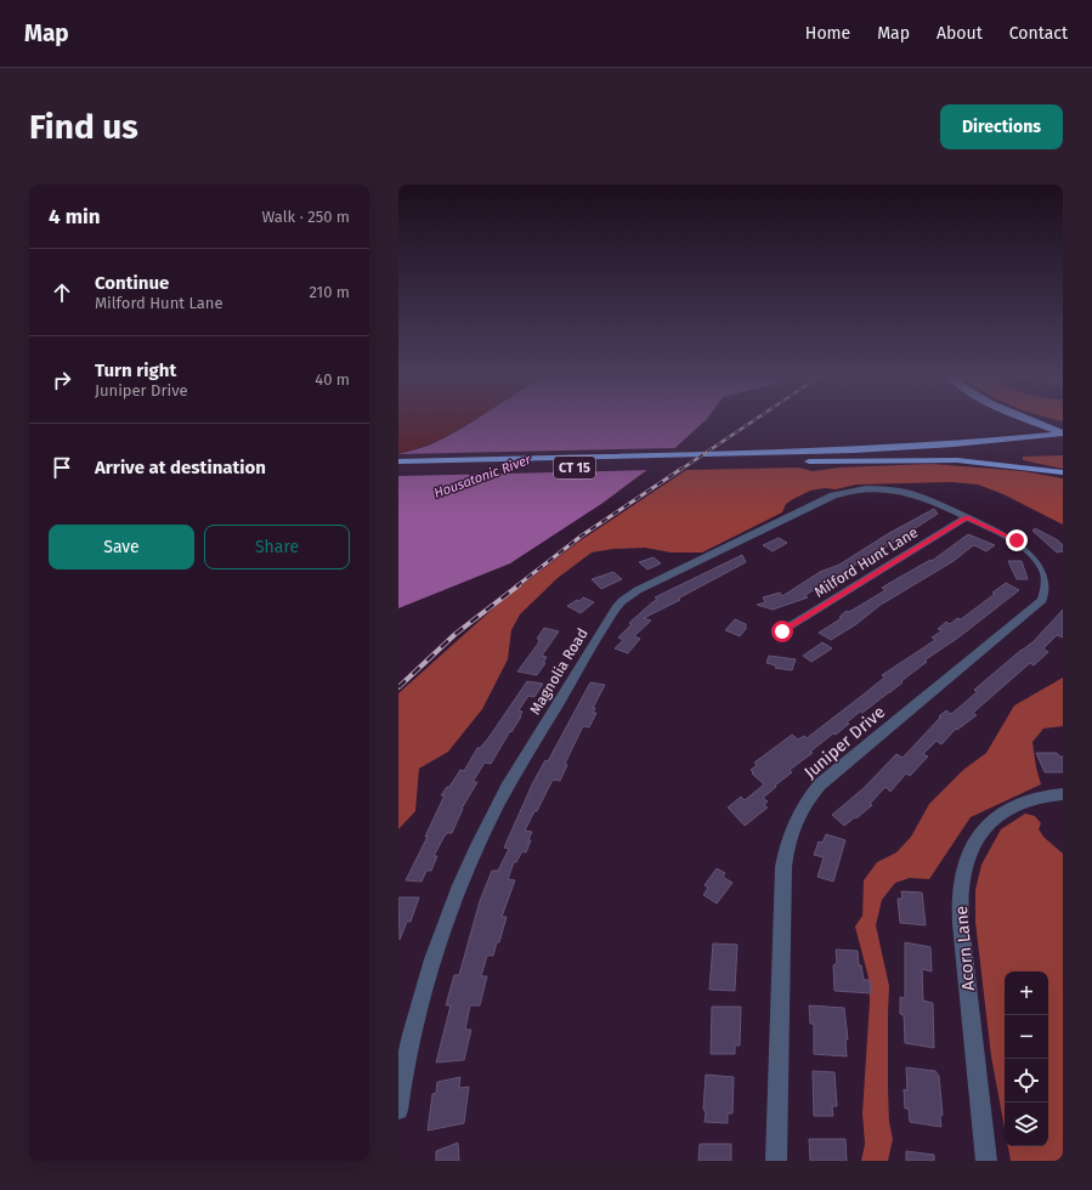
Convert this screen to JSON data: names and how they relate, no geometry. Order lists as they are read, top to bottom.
{
  "streets": {
    "highway": ["CT 15"],
    "street": [
      "Milford Hunt Lane",
      "Magnolia Road",
      "Juniper Drive",
      "Acorn Lane"
    ]
  },
  "crossings": [
    ["Milford Hunt Lane", "Magnolia Road"],
    ["Milford Hunt Lane", "Juniper Drive"],
    ["Magnolia Road", "Juniper Drive"]
  ],
  "water": ["Housatonic River"],
  "page": {
    "header": "Map",
    "nav": [
      "Home",
      "Map",
      "About",
      "Contact"
    ],
    "buttons": [
      "Directions",
      ["Save", "Share"]
    ],
    "title": "Find us",
    "heading": ["4 min", "Walk · 250 m"],
    "list": [
      ["Continue", "Milford Hunt Lane", "210 m"],
      ["Turn right", "Juniper Drive", "40 m"],
      "Arrive at destination"
    ],
    "map_buttons": ["+", "−"]
  }
}
